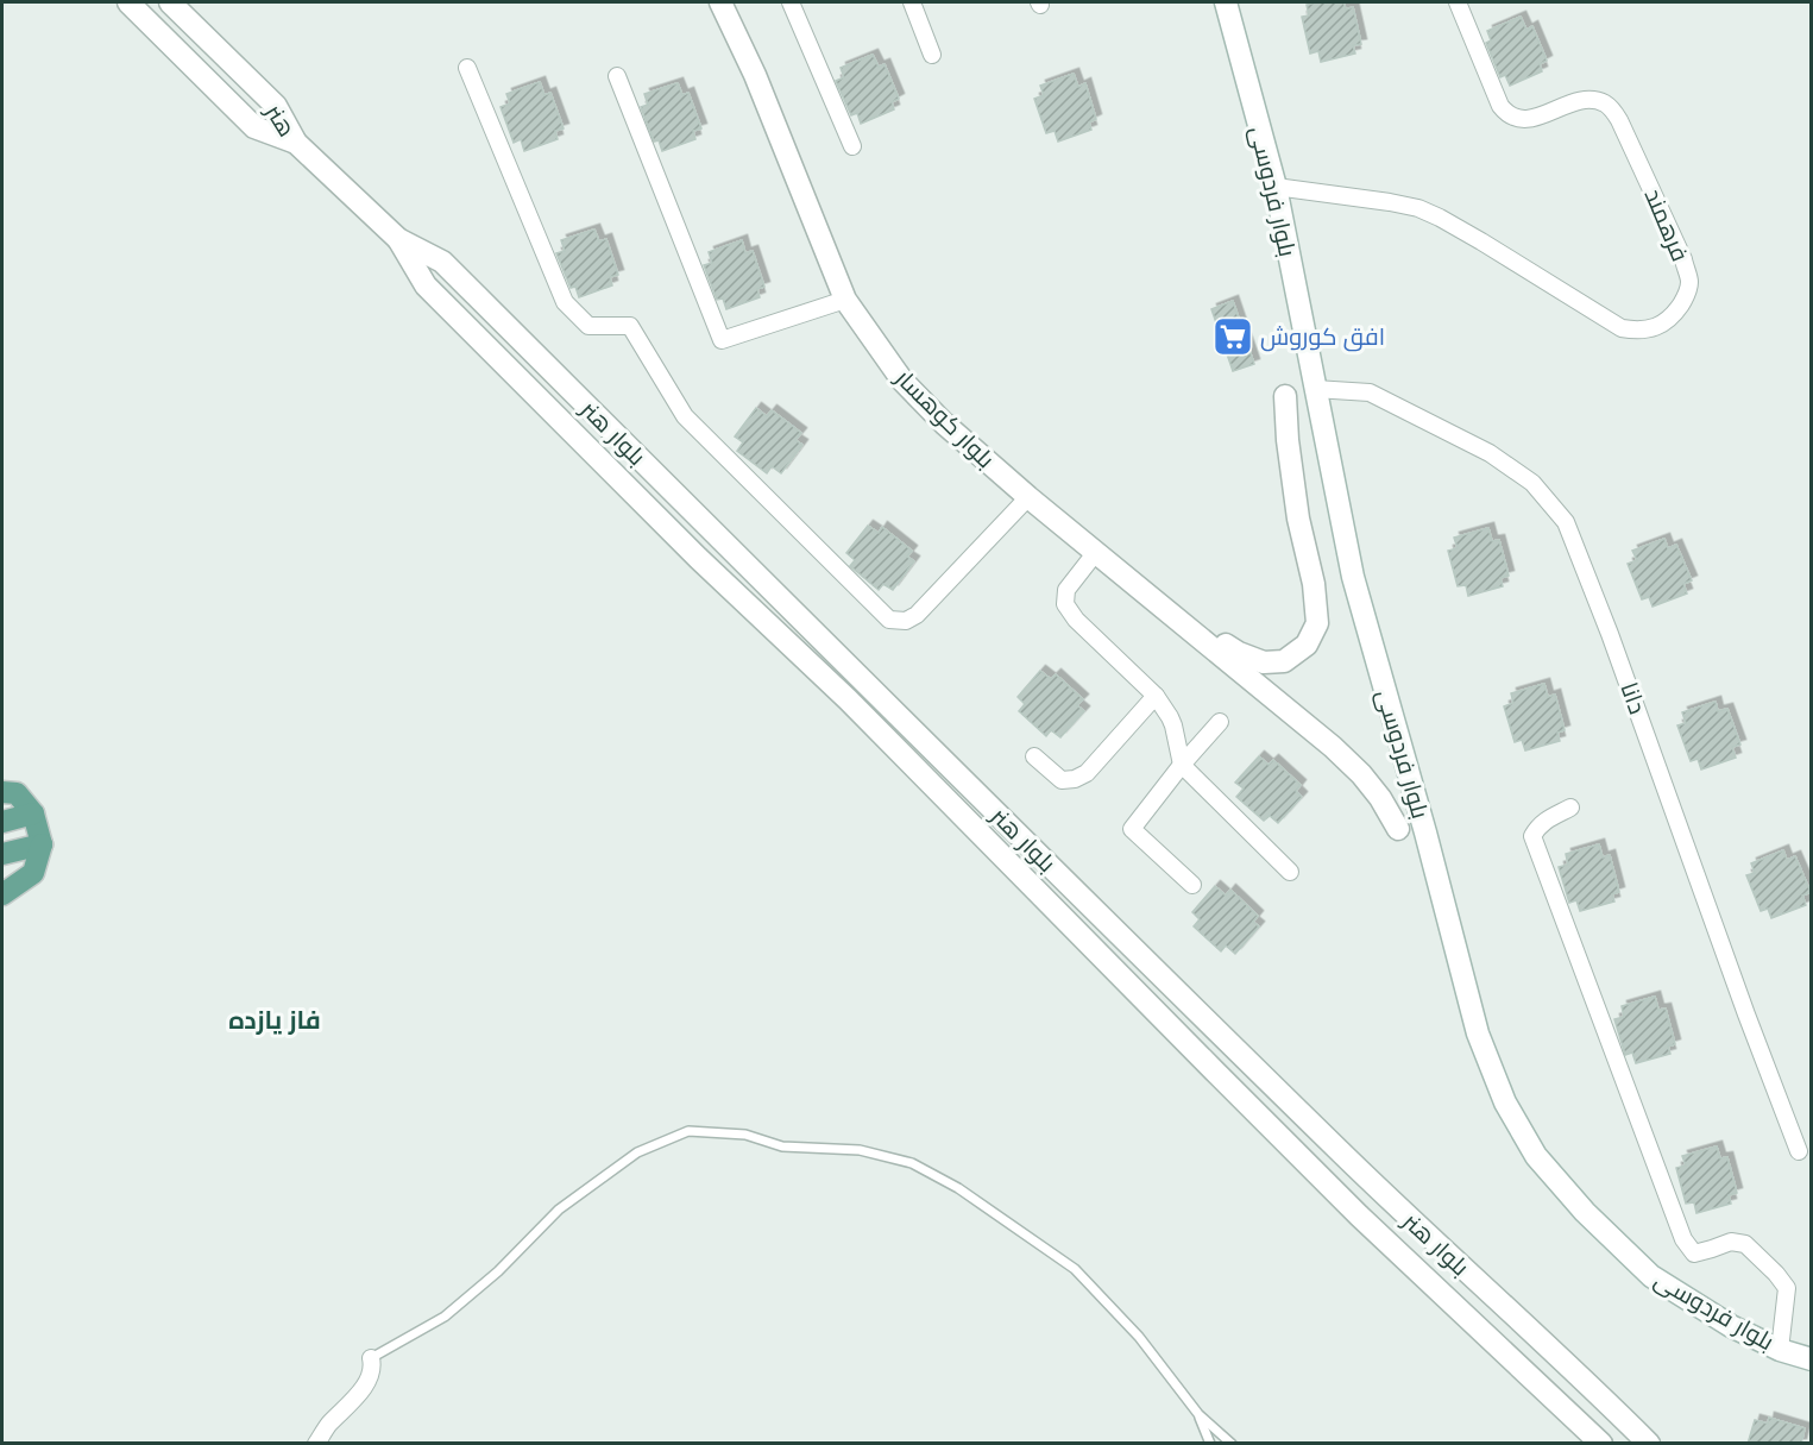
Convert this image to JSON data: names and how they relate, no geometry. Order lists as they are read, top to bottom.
{
  "streets": {
    "street": [
      "هنر",
      "بلوار فردوسی",
      "فرهمند",
      "بلوار کوهسار",
      "بلوار هنر",
      "دانا"
    ]
  },
  "crossings": [
    ["هنر", "بلوار هنر"],
    ["بلوار فردوسی", "فرهمند"],
    ["بلوار فردوسی", "دانا"]
  ],
  "districts": ["فاز یازده"],
  "places": {
    "supermarket": ["افق کوروش"]
  }
}
